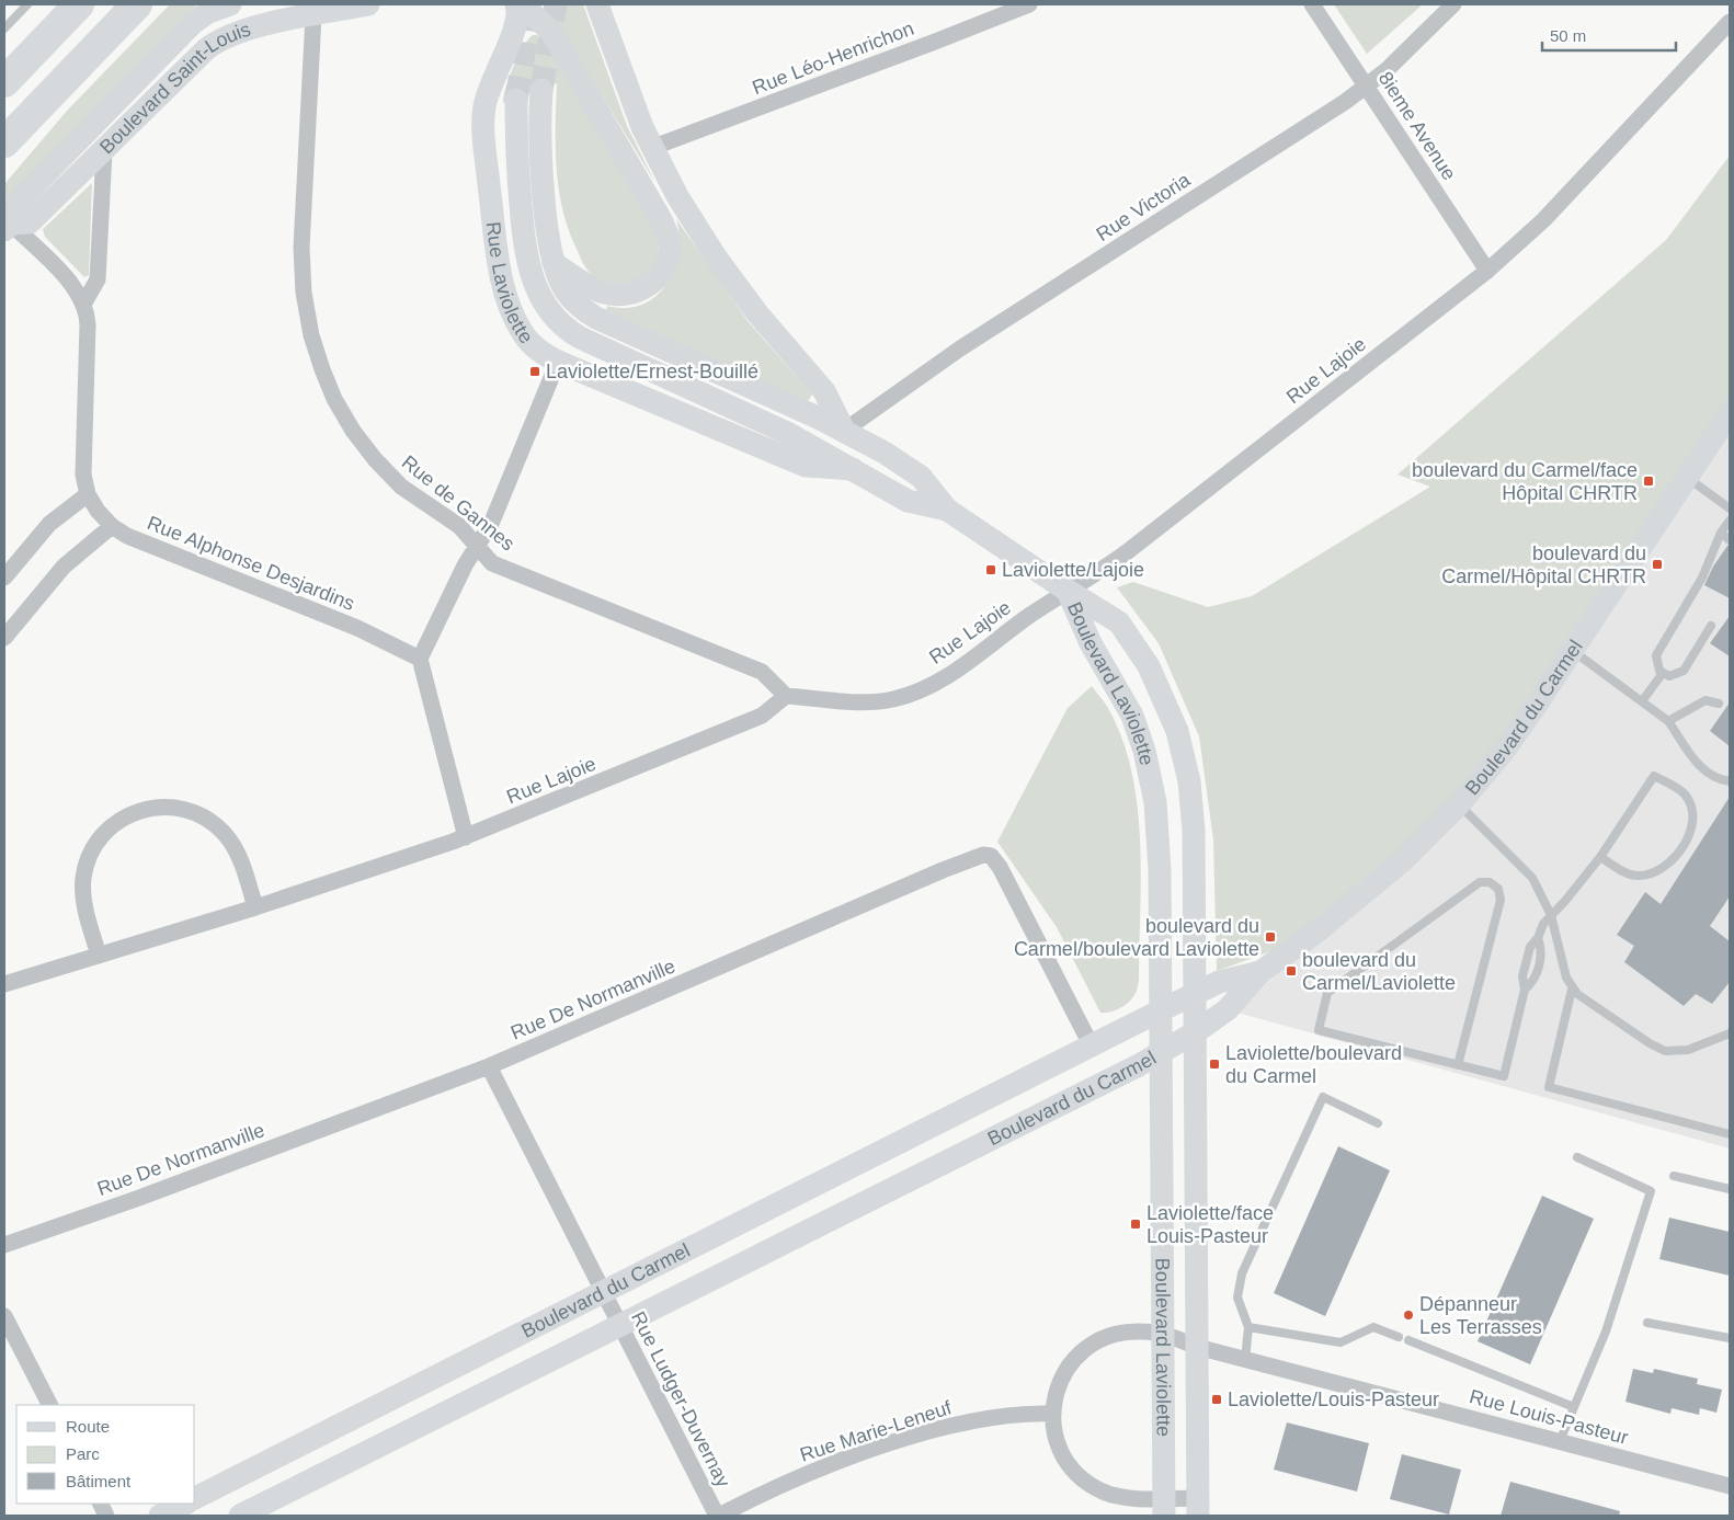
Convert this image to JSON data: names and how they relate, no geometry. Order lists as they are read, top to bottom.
{
  "streets": {
    "street": [
      "Rue Léo-Henrichon",
      "Boulevard Saint-Louis",
      "8ieme Avenue",
      "Rue Victoria",
      "Rue Laviolette",
      "Rue Lajoie",
      "Rue de Gannes",
      "Rue Alphonse Desjardins",
      "Boulevard Laviolette",
      "Boulevard du Carmel",
      "Rue De Normanville",
      "Rue Ludger-Duvernay",
      "Rue Louis-Pasteur",
      "Rue Marie-Leneuf"
    ]
  },
  "crossings": [
    ["Boulevard Saint-Louis", "Rue de Gannes"],
    ["Boulevard Saint-Louis", "Rue Alphonse Desjardins"],
    ["8ieme Avenue", "Rue Victoria"],
    ["8ieme Avenue", "Rue Lajoie"],
    ["Rue Victoria", "Rue Laviolette"],
    ["Rue Laviolette", "Rue Lajoie"],
    ["Rue Laviolette", "Boulevard Laviolette"],
    ["Rue Lajoie", "Rue de Gannes"],
    ["Rue Lajoie", "Boulevard Laviolette"],
    ["Boulevard Laviolette", "Boulevard du Carmel"],
    ["Boulevard Laviolette", "Rue Louis-Pasteur"],
    ["Boulevard du Carmel", "Rue De Normanville"],
    ["Boulevard du Carmel", "Rue Ludger-Duvernay"],
    ["Rue De Normanville", "Rue Ludger-Duvernay"],
    ["Rue Ludger-Duvernay", "Rue Marie-Leneuf"]
  ],
  "places": {
    "transit": [
      "Laviolette/Ernest-Bouillé",
      "boulevard du Carmel/face Hôpital CHRTR",
      "boulevard du Carmel/Hôpital CHRTR",
      "Laviolette/Lajoie",
      "boulevard du Carmel/boulevard Laviolette",
      "boulevard du Carmel/Laviolette",
      "Laviolette/boulevard du Carmel",
      "Laviolette/face Louis-Pasteur",
      "Laviolette/Louis-Pasteur"
    ],
    "other": ["Dépanneur Les Terrasses"]
  },
  "legend": ["Route", "Parc", "Bâtiment"],
  "scale_bar": "50 m"
}
